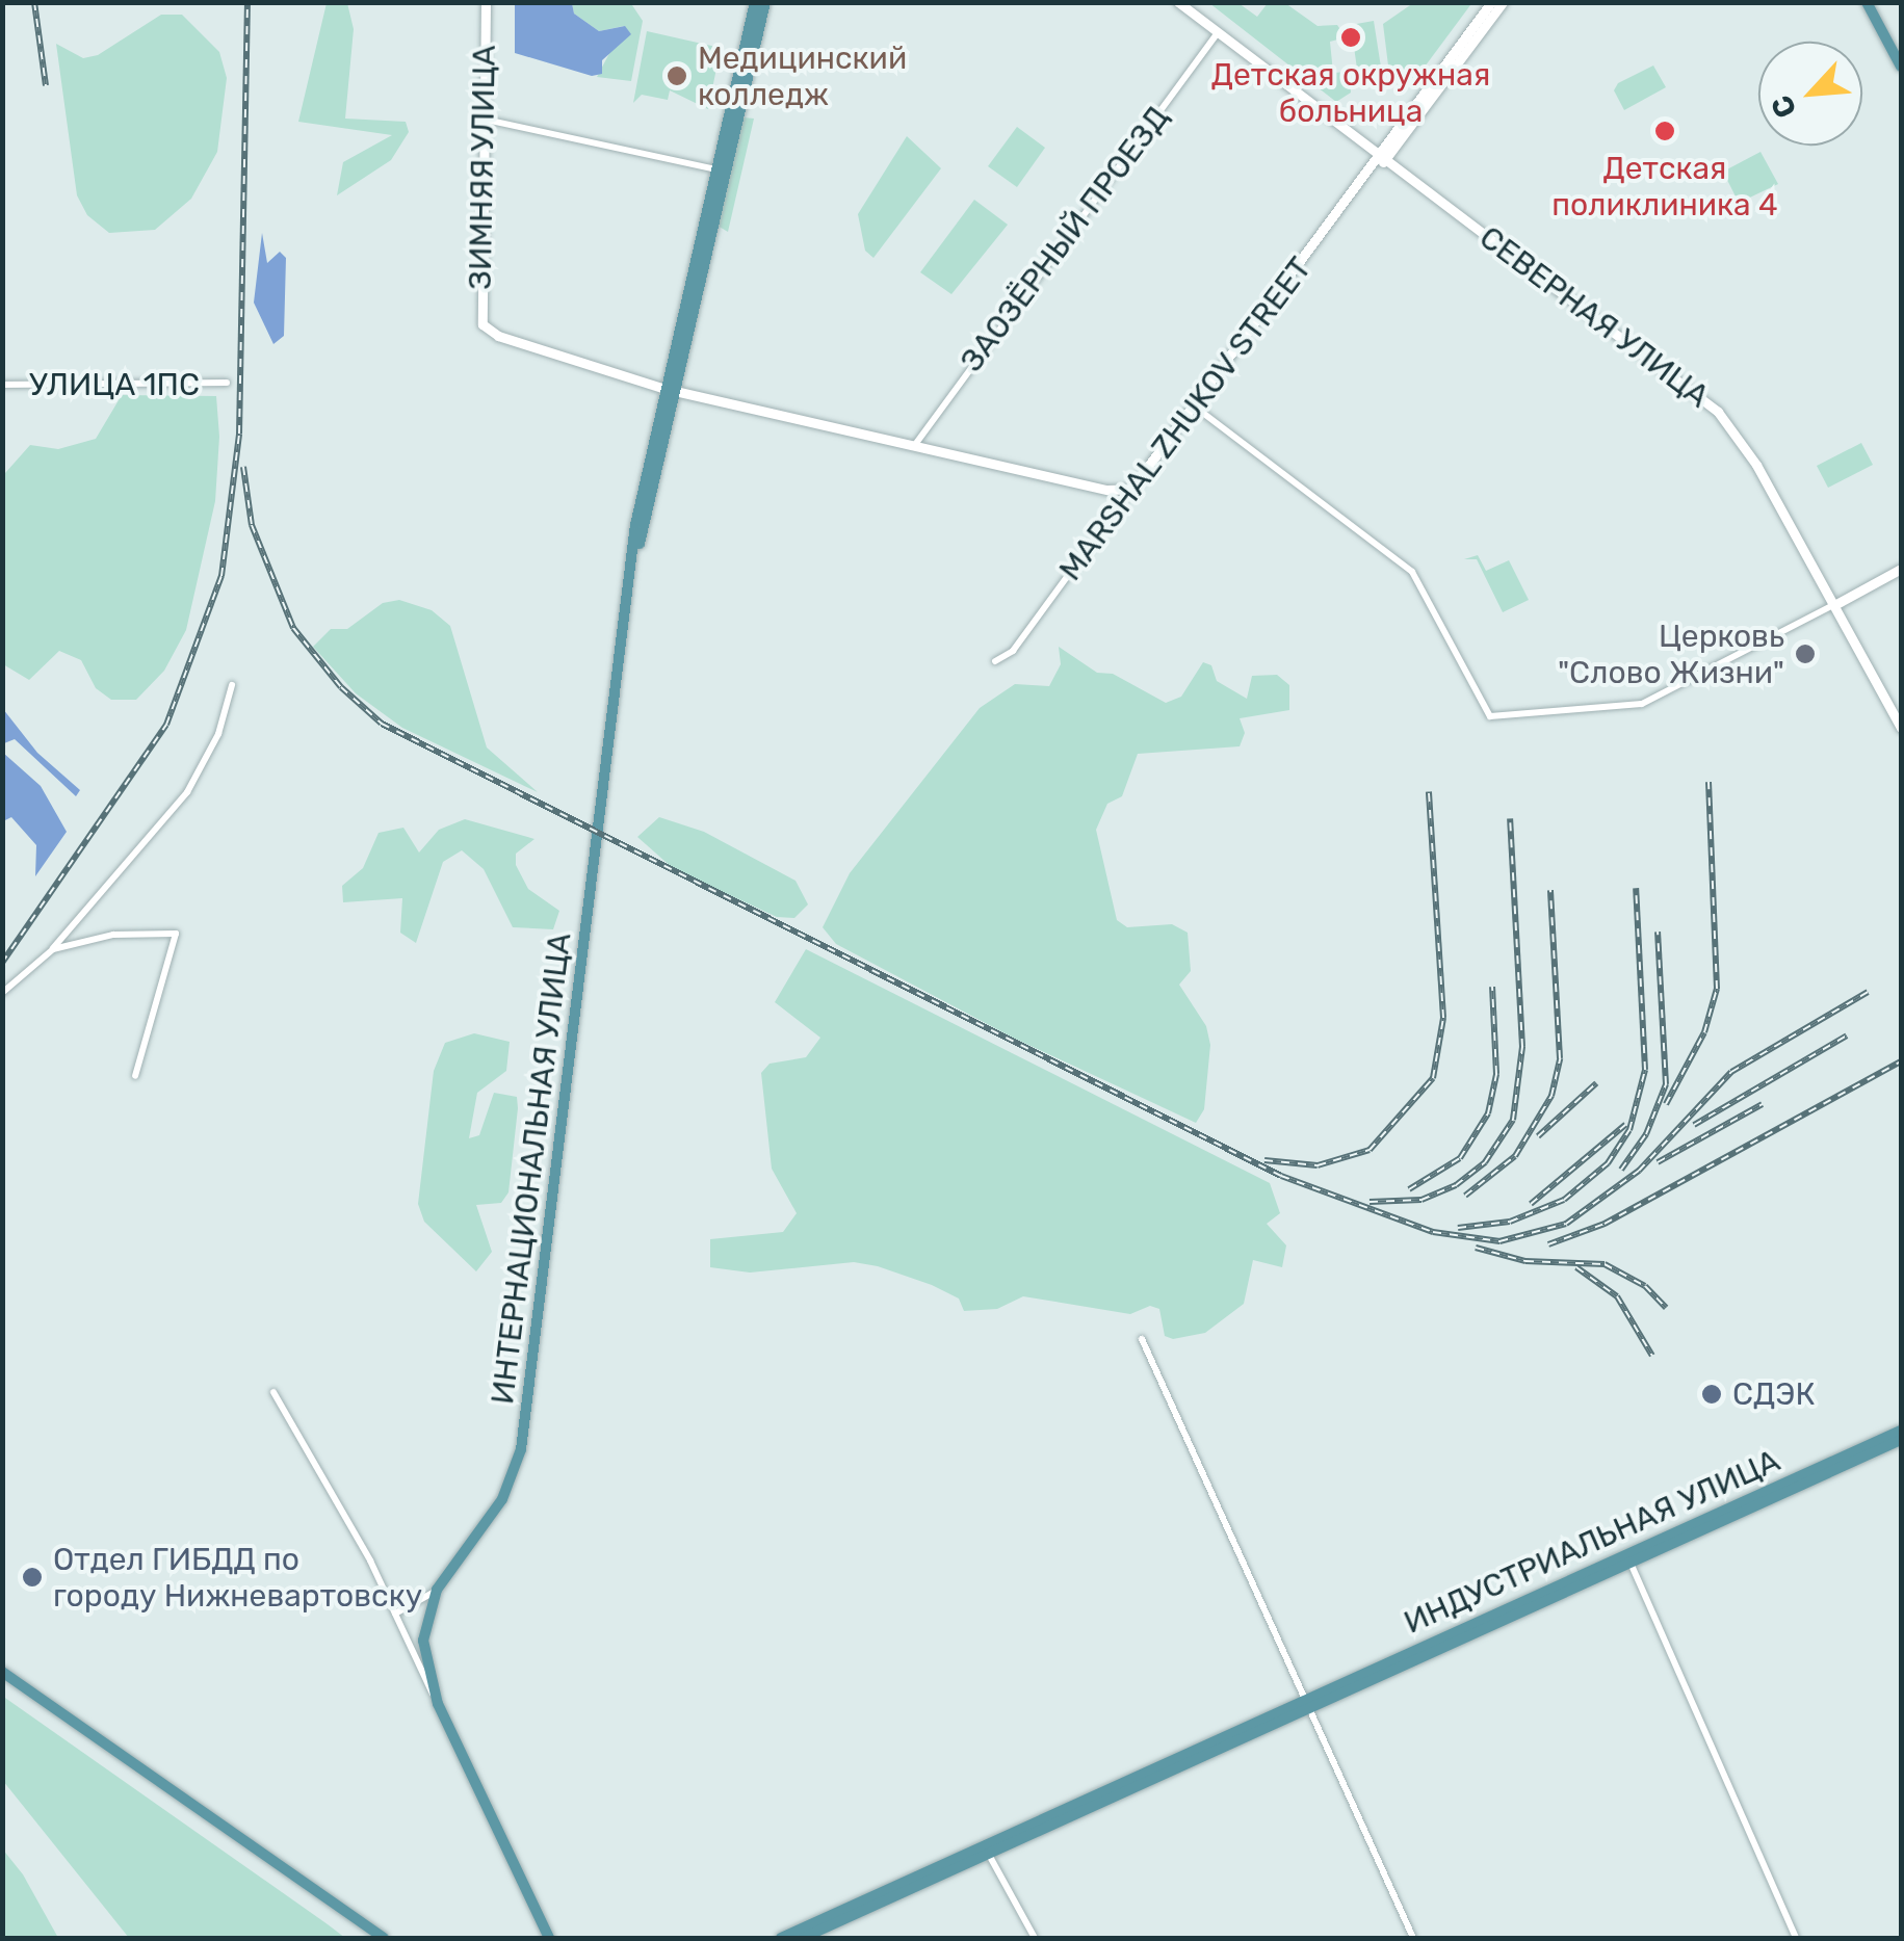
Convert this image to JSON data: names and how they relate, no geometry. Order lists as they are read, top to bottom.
{
  "streets": {
    "main road": [
      "ЗИМНЯЯ УЛИЦА",
      "СЕВЕРНАЯ УЛИЦА",
      "MARSHAL ZHUKOV STREET",
      "ИНТЕРНАЦИОНАЛЬНАЯ УЛИЦА",
      "ИНДУСТРИАЛЬНАЯ УЛИЦА"
    ],
    "street": ["ЗАОЗЁРНЫЙ ПРОЕЗД", "УЛИЦА 1ПС"]
  },
  "crossings": [
    ["ЗИМНЯЯ УЛИЦА", "ЗАОЗЁРНЫЙ ПРОЕЗД"],
    ["ЗИМНЯЯ УЛИЦА", "MARSHAL ZHUKOV STREET"],
    ["ЗИМНЯЯ УЛИЦА", "ИНТЕРНАЦИОНАЛЬНАЯ УЛИЦА"],
    ["ЗАОЗЁРНЫЙ ПРОЕЗД", "СЕВЕРНАЯ УЛИЦА"],
    ["СЕВЕРНАЯ УЛИЦА", "MARSHAL ZHUKOV STREET"]
  ],
  "places": [
    "Детская окружная больница",
    "Медицинский колледж",
    "Детская поликлиника 4",
    "Церковь \"Слово Жизни\"",
    "СДЭК",
    "Отдел ГИБДД по городу Нижневартовску"
  ],
  "north": "bottom left"
}
